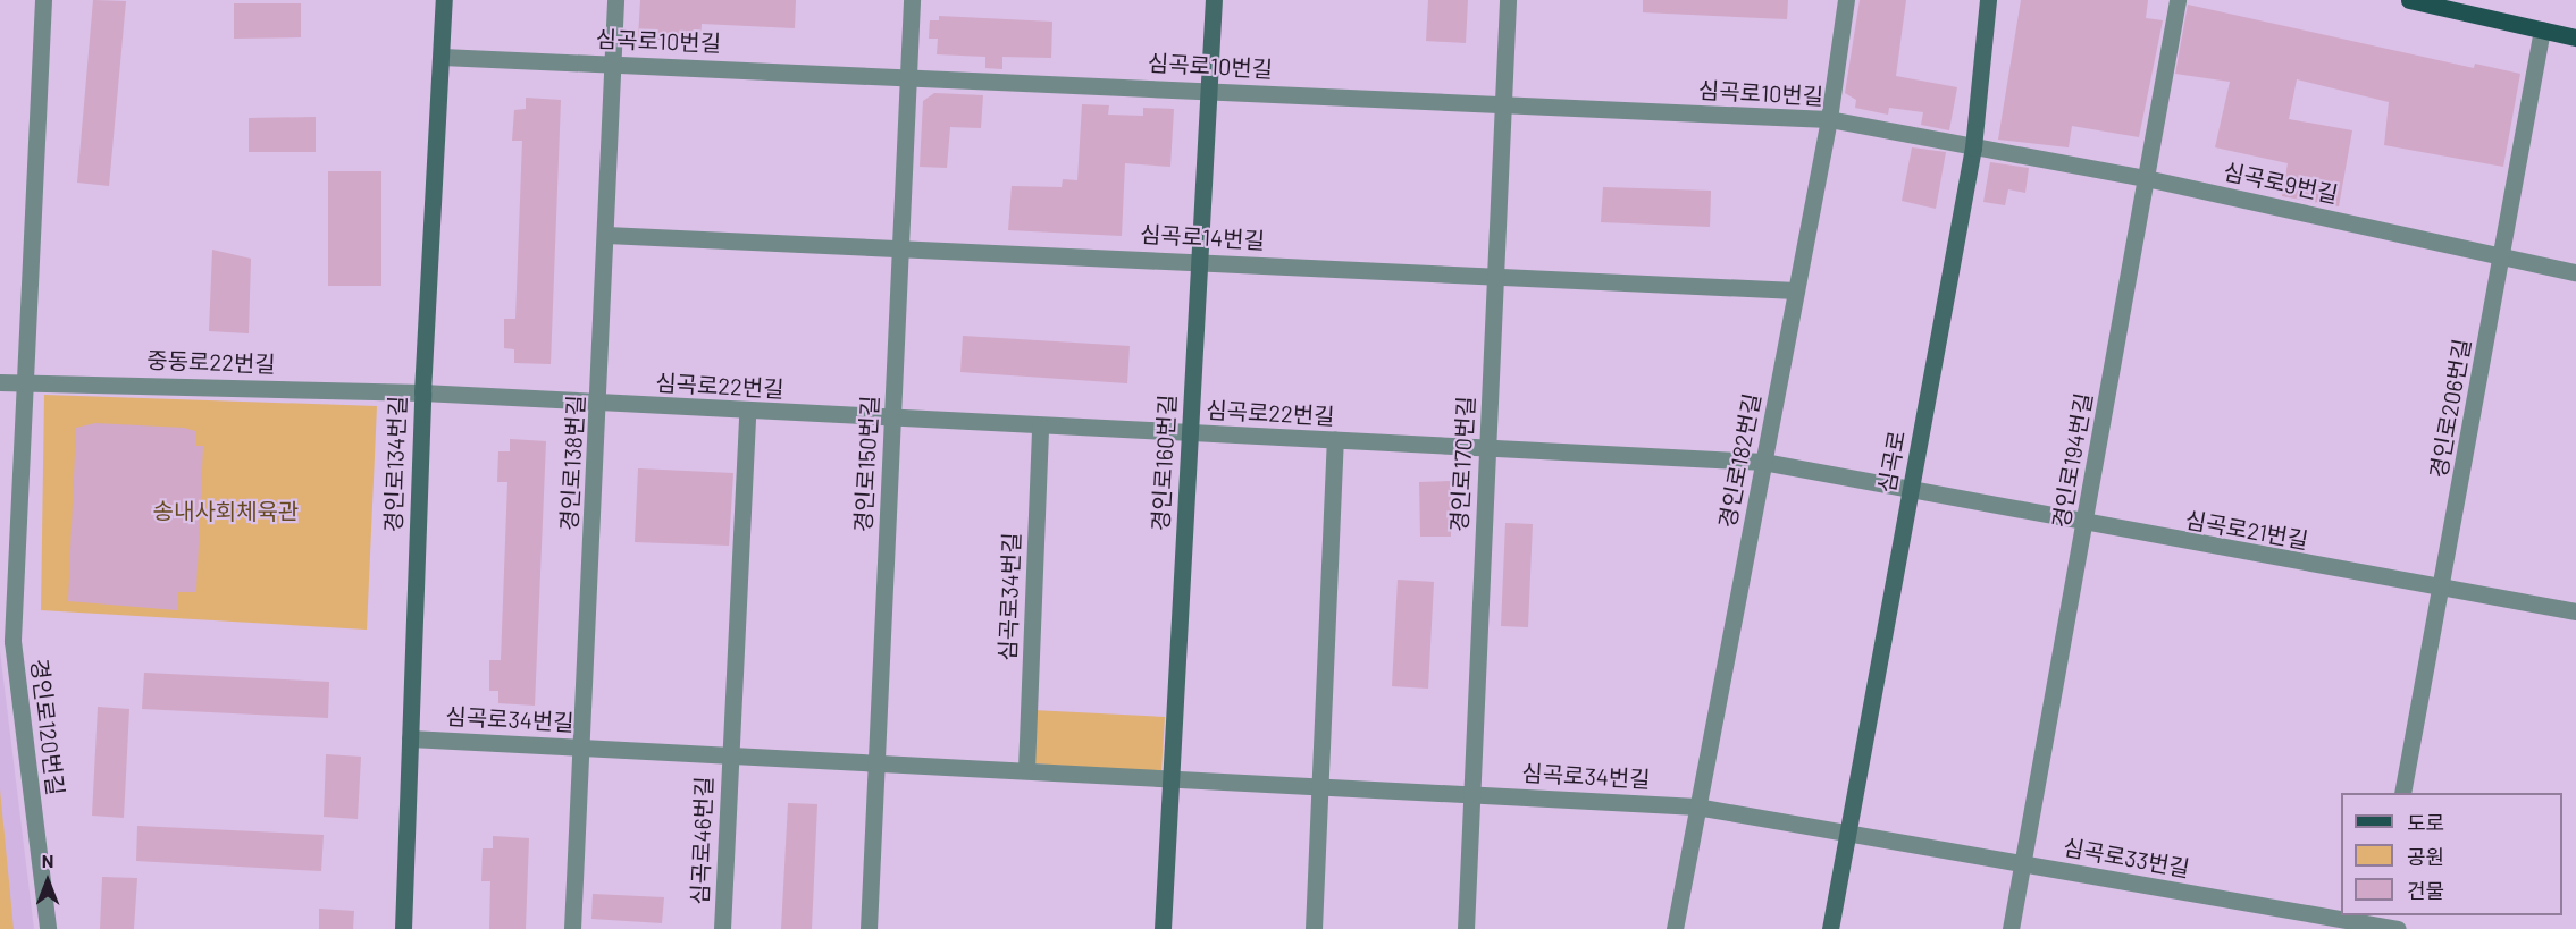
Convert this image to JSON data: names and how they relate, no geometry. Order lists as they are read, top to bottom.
{
  "streets": {
    "street": [
      "심곡로10번길",
      "심곡로9번길",
      "심곡로14번길",
      "중동로22번길",
      "심곡로22번길",
      "경인로206번길",
      "경인로182번길",
      "경인로194번길",
      "심곡로",
      "경인로138번길",
      "경인로160번길",
      "경인로134번길",
      "경인로150번길",
      "경인로170번길",
      "심곡로21번길",
      "심곡로34번길",
      "경인로120번길",
      "심곡로46번길",
      "심곡로33번길"
    ]
  },
  "crossings": [
    ["심곡로10번길", "심곡로9번길"],
    ["심곡로10번길", "경인로182번길"],
    ["심곡로10번길", "심곡로"],
    ["심곡로10번길", "경인로138번길"],
    ["심곡로10번길", "경인로160번길"],
    ["심곡로10번길", "경인로134번길"],
    ["심곡로10번길", "경인로150번길"],
    ["심곡로10번길", "경인로170번길"],
    ["심곡로9번길", "경인로206번길"],
    ["심곡로9번길", "경인로194번길"],
    ["심곡로9번길", "심곡로"],
    ["심곡로14번길", "경인로182번길"],
    ["심곡로14번길", "경인로138번길"],
    ["심곡로14번길", "경인로160번길"],
    ["심곡로14번길", "경인로150번길"],
    ["심곡로14번길", "경인로170번길"],
    ["중동로22번길", "심곡로22번길"],
    ["중동로22번길", "경인로134번길"],
    ["중동로22번길", "경인로120번길"],
    ["심곡로22번길", "경인로182번길"],
    ["심곡로22번길", "심곡로"],
    ["심곡로22번길", "경인로138번길"],
    ["심곡로22번길", "경인로160번길"],
    ["심곡로22번길", "경인로134번길"],
    ["심곡로22번길", "경인로150번길"],
    ["심곡로22번길", "경인로170번길"],
    ["심곡로22번길", "심곡로21번길"],
    ["심곡로22번길", "심곡로34번길"],
    ["경인로206번길", "심곡로21번길"],
    ["경인로182번길", "심곡로34번길"],
    ["경인로194번길", "심곡로21번길"],
    ["경인로194번길", "심곡로33번길"],
    ["심곡로", "심곡로21번길"],
    ["심곡로", "심곡로34번길"],
    ["심곡로", "심곡로33번길"],
    ["경인로138번길", "심곡로34번길"],
    ["경인로160번길", "심곡로34번길"],
    ["경인로134번길", "심곡로34번길"],
    ["경인로150번길", "심곡로34번길"],
    ["경인로170번길", "심곡로34번길"],
    ["심곡로34번길", "심곡로46번길"],
    ["심곡로34번길", "심곡로33번길"]
  ],
  "parks": ["송내사회체육관"],
  "legend": ["도로", "공원", "건물"],
  "north": "top"
}
